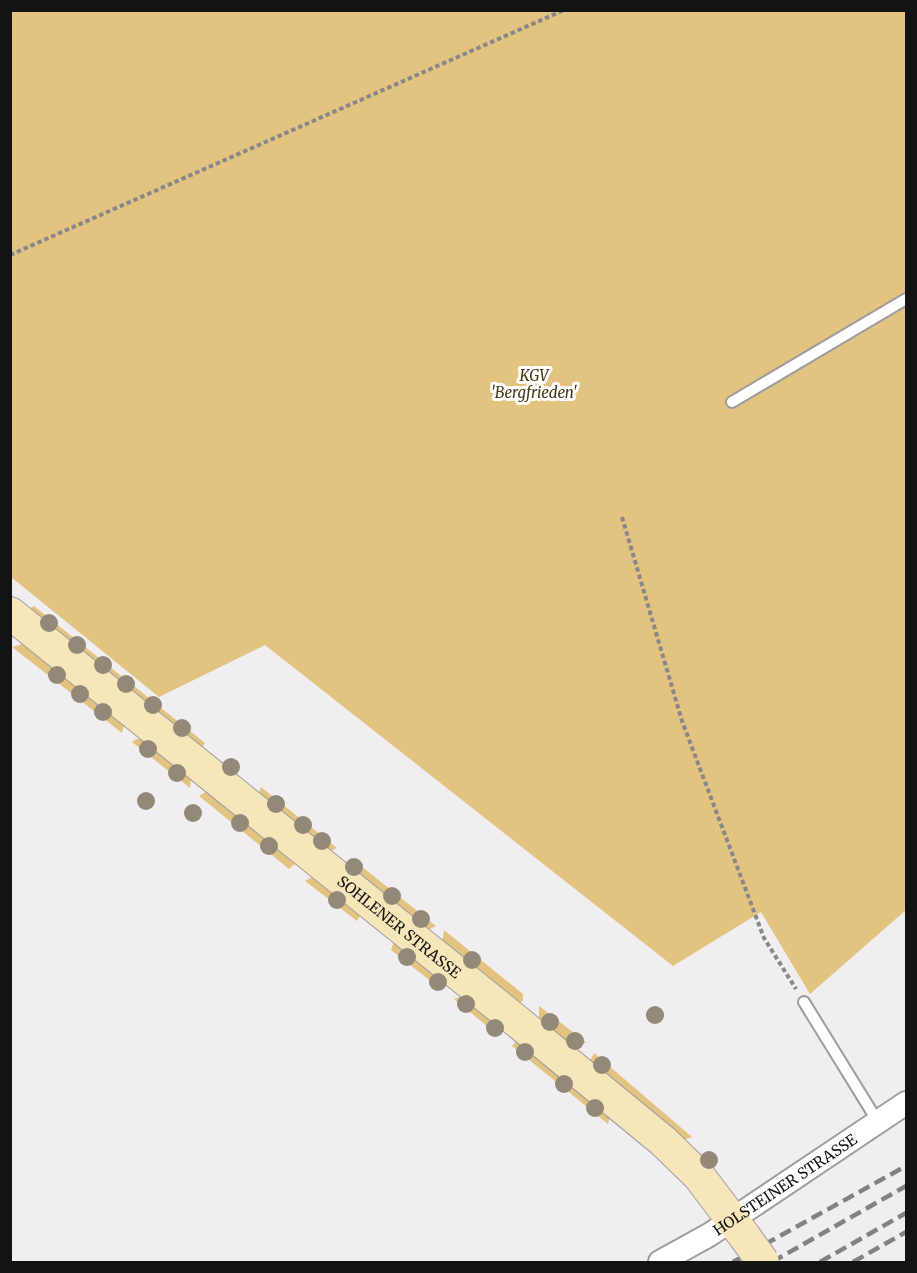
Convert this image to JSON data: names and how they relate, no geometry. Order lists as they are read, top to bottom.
{
  "streets": {
    "street": ["SOHLENER STRASSE", "HOLSTEINER STRASSE"]
  },
  "crossings": [
    ["SOHLENER STRASSE", "HOLSTEINER STRASSE"]
  ],
  "parks": ["KGV 'Bergfrieden'"]
}
